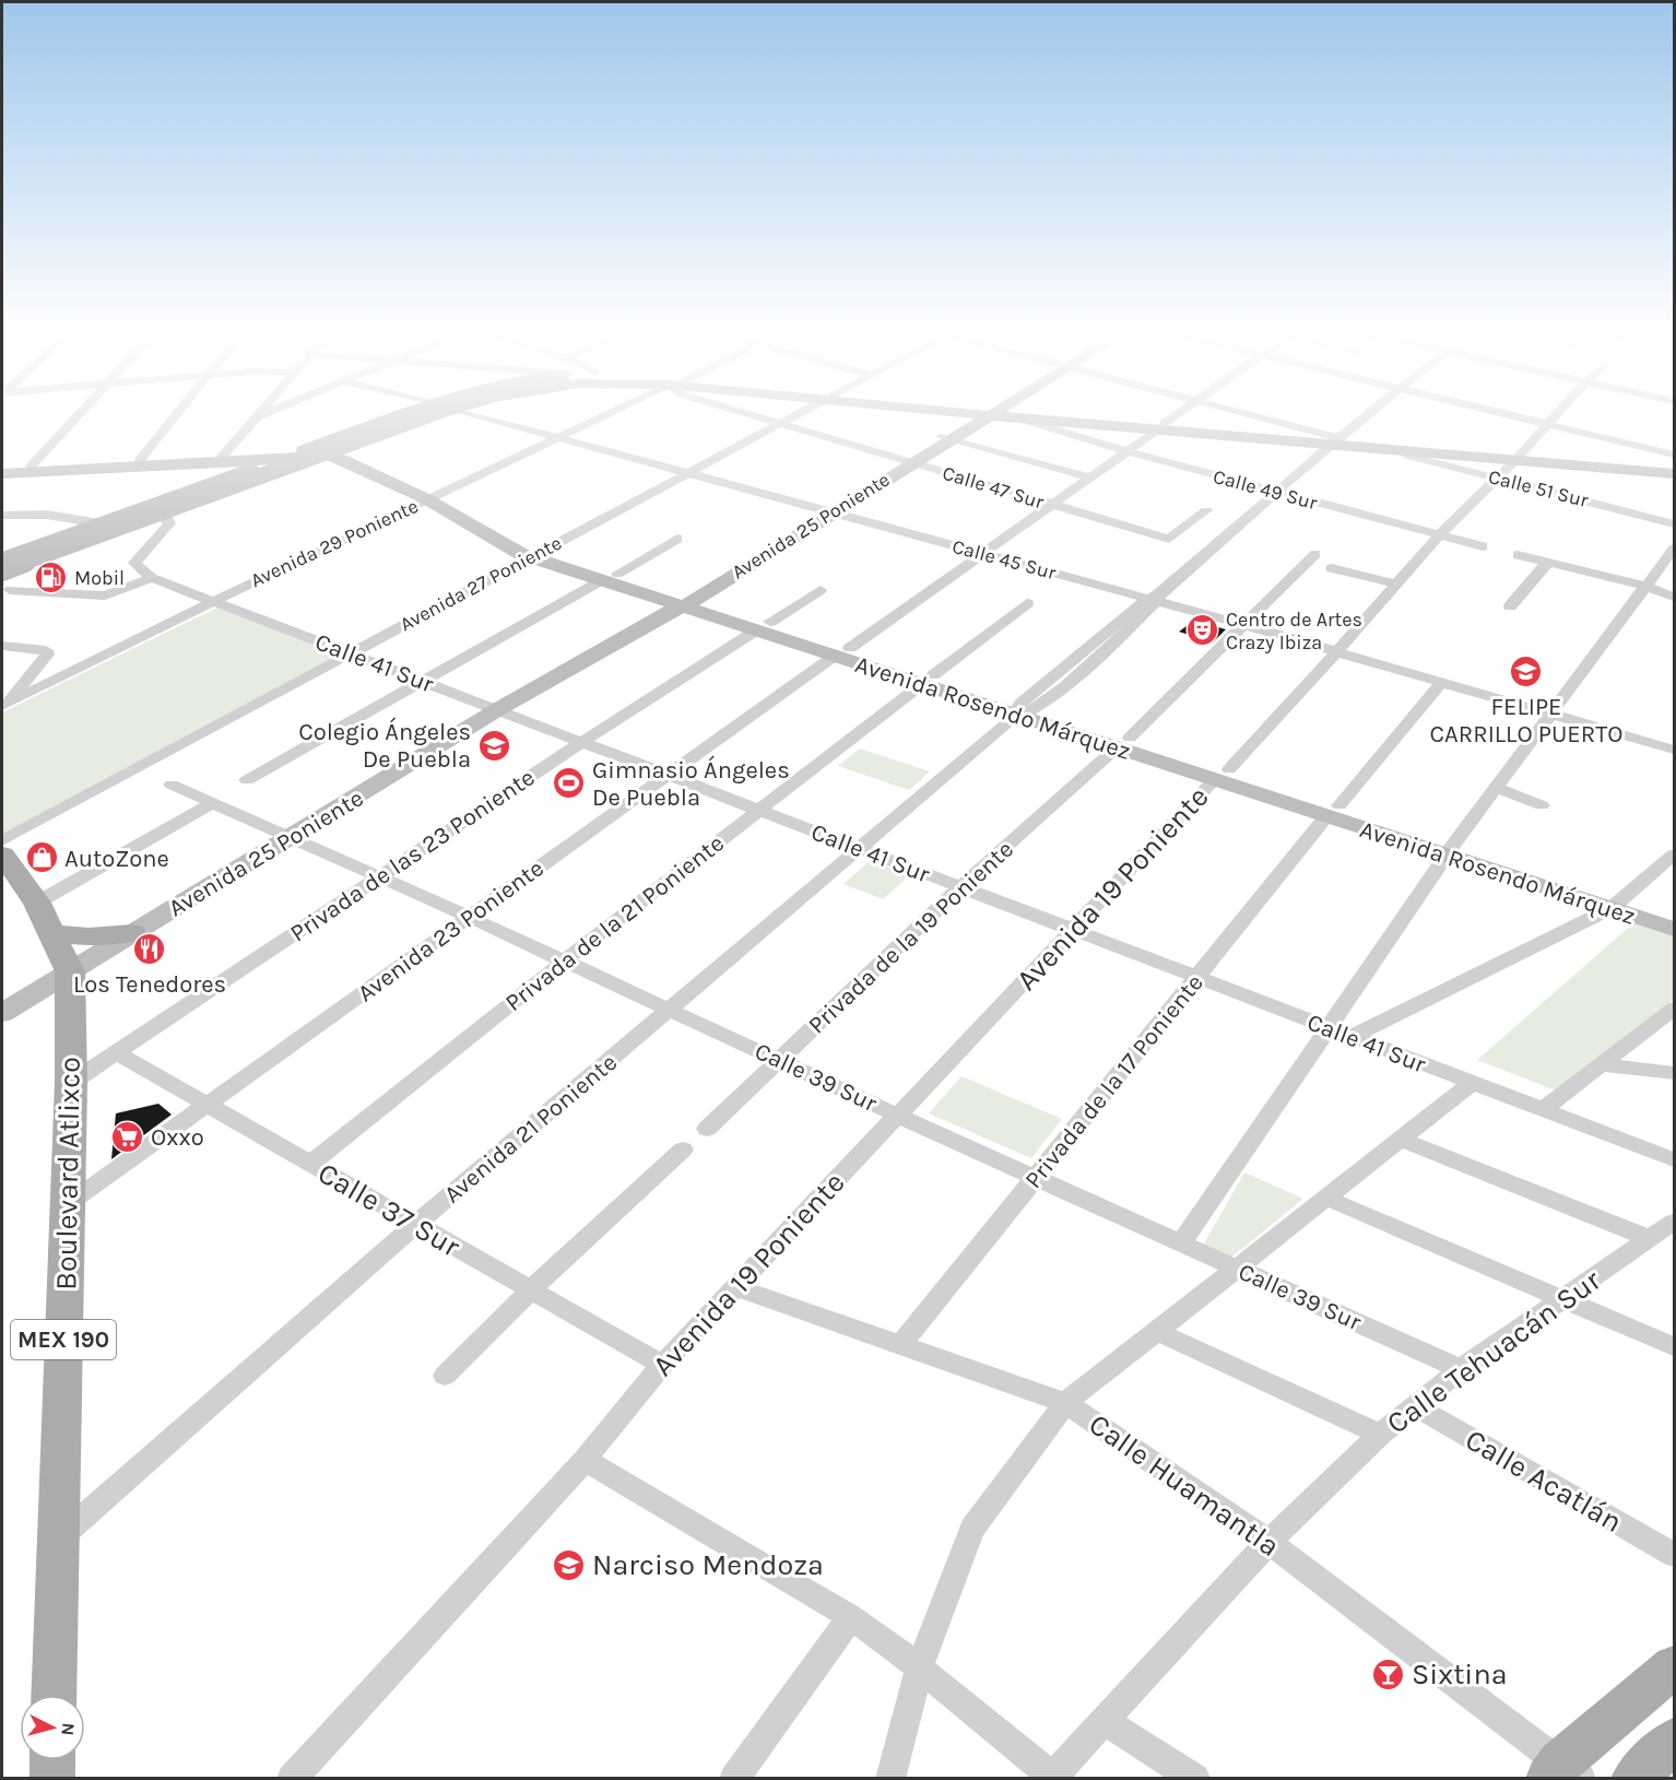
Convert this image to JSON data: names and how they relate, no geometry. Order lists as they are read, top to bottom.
{
  "streets": {
    "main road": [
      "Avenida 25 Poniente",
      "Avenida Rosendo Márquez",
      "Boulevard Atlixco",
      "MEX 190"
    ],
    "street": [
      "Calle 47 Sur",
      "Calle 51 Sur",
      "Calle 49 Sur",
      "Avenida 29 Poniente",
      "Calle 45 Sur",
      "Avenida 27 Poniente",
      "Calle 41 Sur",
      "Privada de las 23 Poniente",
      "Avenida 19 Poniente",
      "Privada de la 21 Poniente",
      "Avenida 23 Poniente",
      "Privada de la 19 Poniente",
      "Calle 39 Sur",
      "Privada de la 17 Poniente",
      "Avenida 21 Poniente",
      "Calle 37 Sur",
      "Calle Tehuacán Sur",
      "Calle Acatlán",
      "Calle Huamantla"
    ]
  },
  "crossings": [
    ["Calle 47 Sur", "Avenida 25 Poniente"],
    ["Calle 47 Sur", "Avenida 27 Poniente"],
    ["Calle 47 Sur", "Avenida 23 Poniente"],
    ["Calle 51 Sur", "Avenida 19 Poniente"],
    ["Calle 49 Sur", "Avenida 19 Poniente"],
    ["Calle 49 Sur", "Avenida 23 Poniente"],
    ["Calle 49 Sur", "Avenida 21 Poniente"],
    ["Avenida 25 Poniente", "Calle 45 Sur"],
    ["Avenida 25 Poniente", "Calle 41 Sur"],
    ["Avenida 25 Poniente", "Avenida Rosendo Márquez"],
    ["Avenida 25 Poniente", "Calle 39 Sur"],
    ["Avenida 25 Poniente", "Boulevard Atlixco"],
    ["Avenida 29 Poniente", "Calle 45 Sur"],
    ["Avenida 29 Poniente", "Calle 41 Sur"],
    ["Avenida 29 Poniente", "Avenida Rosendo Márquez"],
    ["Calle 45 Sur", "Avenida 27 Poniente"],
    ["Calle 45 Sur", "Avenida 19 Poniente"],
    ["Calle 45 Sur", "Avenida 23 Poniente"],
    ["Calle 45 Sur", "Privada de la 19 Poniente"],
    ["Calle 45 Sur", "Privada de la 17 Poniente"],
    ["Calle 45 Sur", "Avenida 21 Poniente"],
    ["Avenida 27 Poniente", "Calle 41 Sur"],
    ["Avenida 27 Poniente", "Avenida Rosendo Márquez"],
    ["Calle 41 Sur", "Privada de las 23 Poniente"],
    ["Calle 41 Sur", "Avenida 19 Poniente"],
    ["Calle 41 Sur", "Privada de la 21 Poniente"],
    ["Calle 41 Sur", "Avenida 23 Poniente"],
    ["Calle 41 Sur", "Privada de la 19 Poniente"],
    ["Calle 41 Sur", "Privada de la 17 Poniente"],
    ["Calle 41 Sur", "Avenida 21 Poniente"],
    ["Avenida Rosendo Márquez", "Privada de las 23 Poniente"],
    ["Avenida Rosendo Márquez", "Avenida 19 Poniente"],
    ["Avenida Rosendo Márquez", "Privada de la 21 Poniente"],
    ["Avenida Rosendo Márquez", "Avenida 23 Poniente"],
    ["Avenida Rosendo Márquez", "Privada de la 19 Poniente"],
    ["Avenida Rosendo Márquez", "Privada de la 17 Poniente"],
    ["Avenida Rosendo Márquez", "Avenida 21 Poniente"],
    ["Privada de las 23 Poniente", "Calle 39 Sur"],
    ["Privada de las 23 Poniente", "Boulevard Atlixco"],
    ["Privada de las 23 Poniente", "Calle 37 Sur"],
    ["Avenida 19 Poniente", "Calle 39 Sur"],
    ["Avenida 19 Poniente", "Calle 37 Sur"],
    ["Avenida 19 Poniente", "Calle Huamantla"],
    ["Privada de la 21 Poniente", "Calle 39 Sur"],
    ["Privada de la 21 Poniente", "Calle 37 Sur"],
    ["Avenida 23 Poniente", "Calle 39 Sur"],
    ["Avenida 23 Poniente", "Boulevard Atlixco"],
    ["Avenida 23 Poniente", "Calle 37 Sur"],
    ["Privada de la 19 Poniente", "Calle 39 Sur"],
    ["Calle 39 Sur", "Privada de la 17 Poniente"],
    ["Calle 39 Sur", "Avenida 21 Poniente"],
    ["Calle 39 Sur", "Calle Tehuacán Sur"],
    ["Privada de la 17 Poniente", "Calle Huamantla"],
    ["Avenida 21 Poniente", "Boulevard Atlixco"],
    ["Avenida 21 Poniente", "Calle 37 Sur"],
    ["Calle Tehuacán Sur", "Calle Acatlán"],
    ["Calle Tehuacán Sur", "Calle Huamantla"]
  ],
  "places": {
    "fuel station": ["Mobil"],
    "theatre": ["Centro de Artes Crazy Ibiza"],
    "school or university": ["FELIPE CARRILLO PUERTO", "Colegio Ángeles De Puebla", "Narciso Mendoza"],
    "sports": ["Gimnasio Ángeles De Puebla"],
    "shop": ["AutoZone"],
    "restaurant": ["Los Tenedores"],
    "supermarket": ["Oxxo"],
    "bar": ["Sixtina"]
  },
  "north": "right"
}
